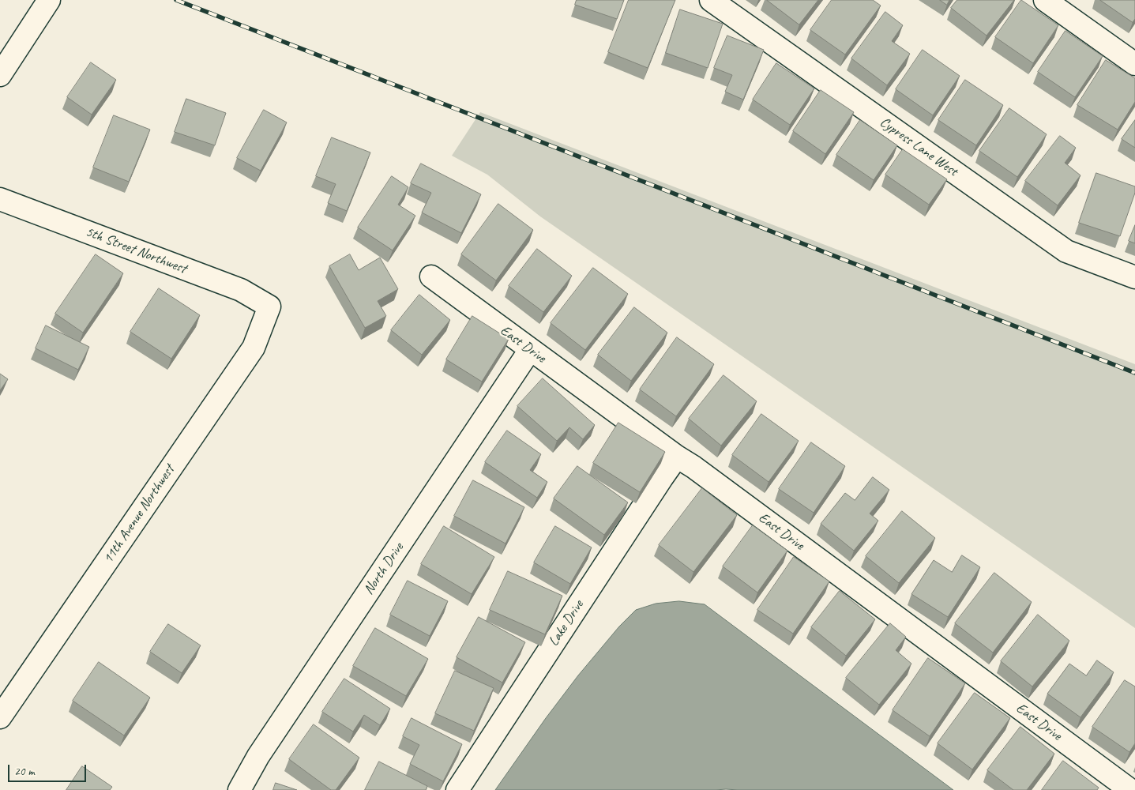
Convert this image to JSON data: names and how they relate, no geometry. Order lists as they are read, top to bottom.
{
  "streets": {
    "street": [
      "Cypress Lane West",
      "5th Street Northwest",
      "East Drive",
      "11th Avenue Northwest",
      "North Drive",
      "Lake Drive"
    ]
  },
  "crossings": [
    ["5th Street Northwest", "11th Avenue Northwest"],
    ["East Drive", "North Drive"],
    ["East Drive", "Lake Drive"]
  ],
  "scale_bar": "20 m"
}
